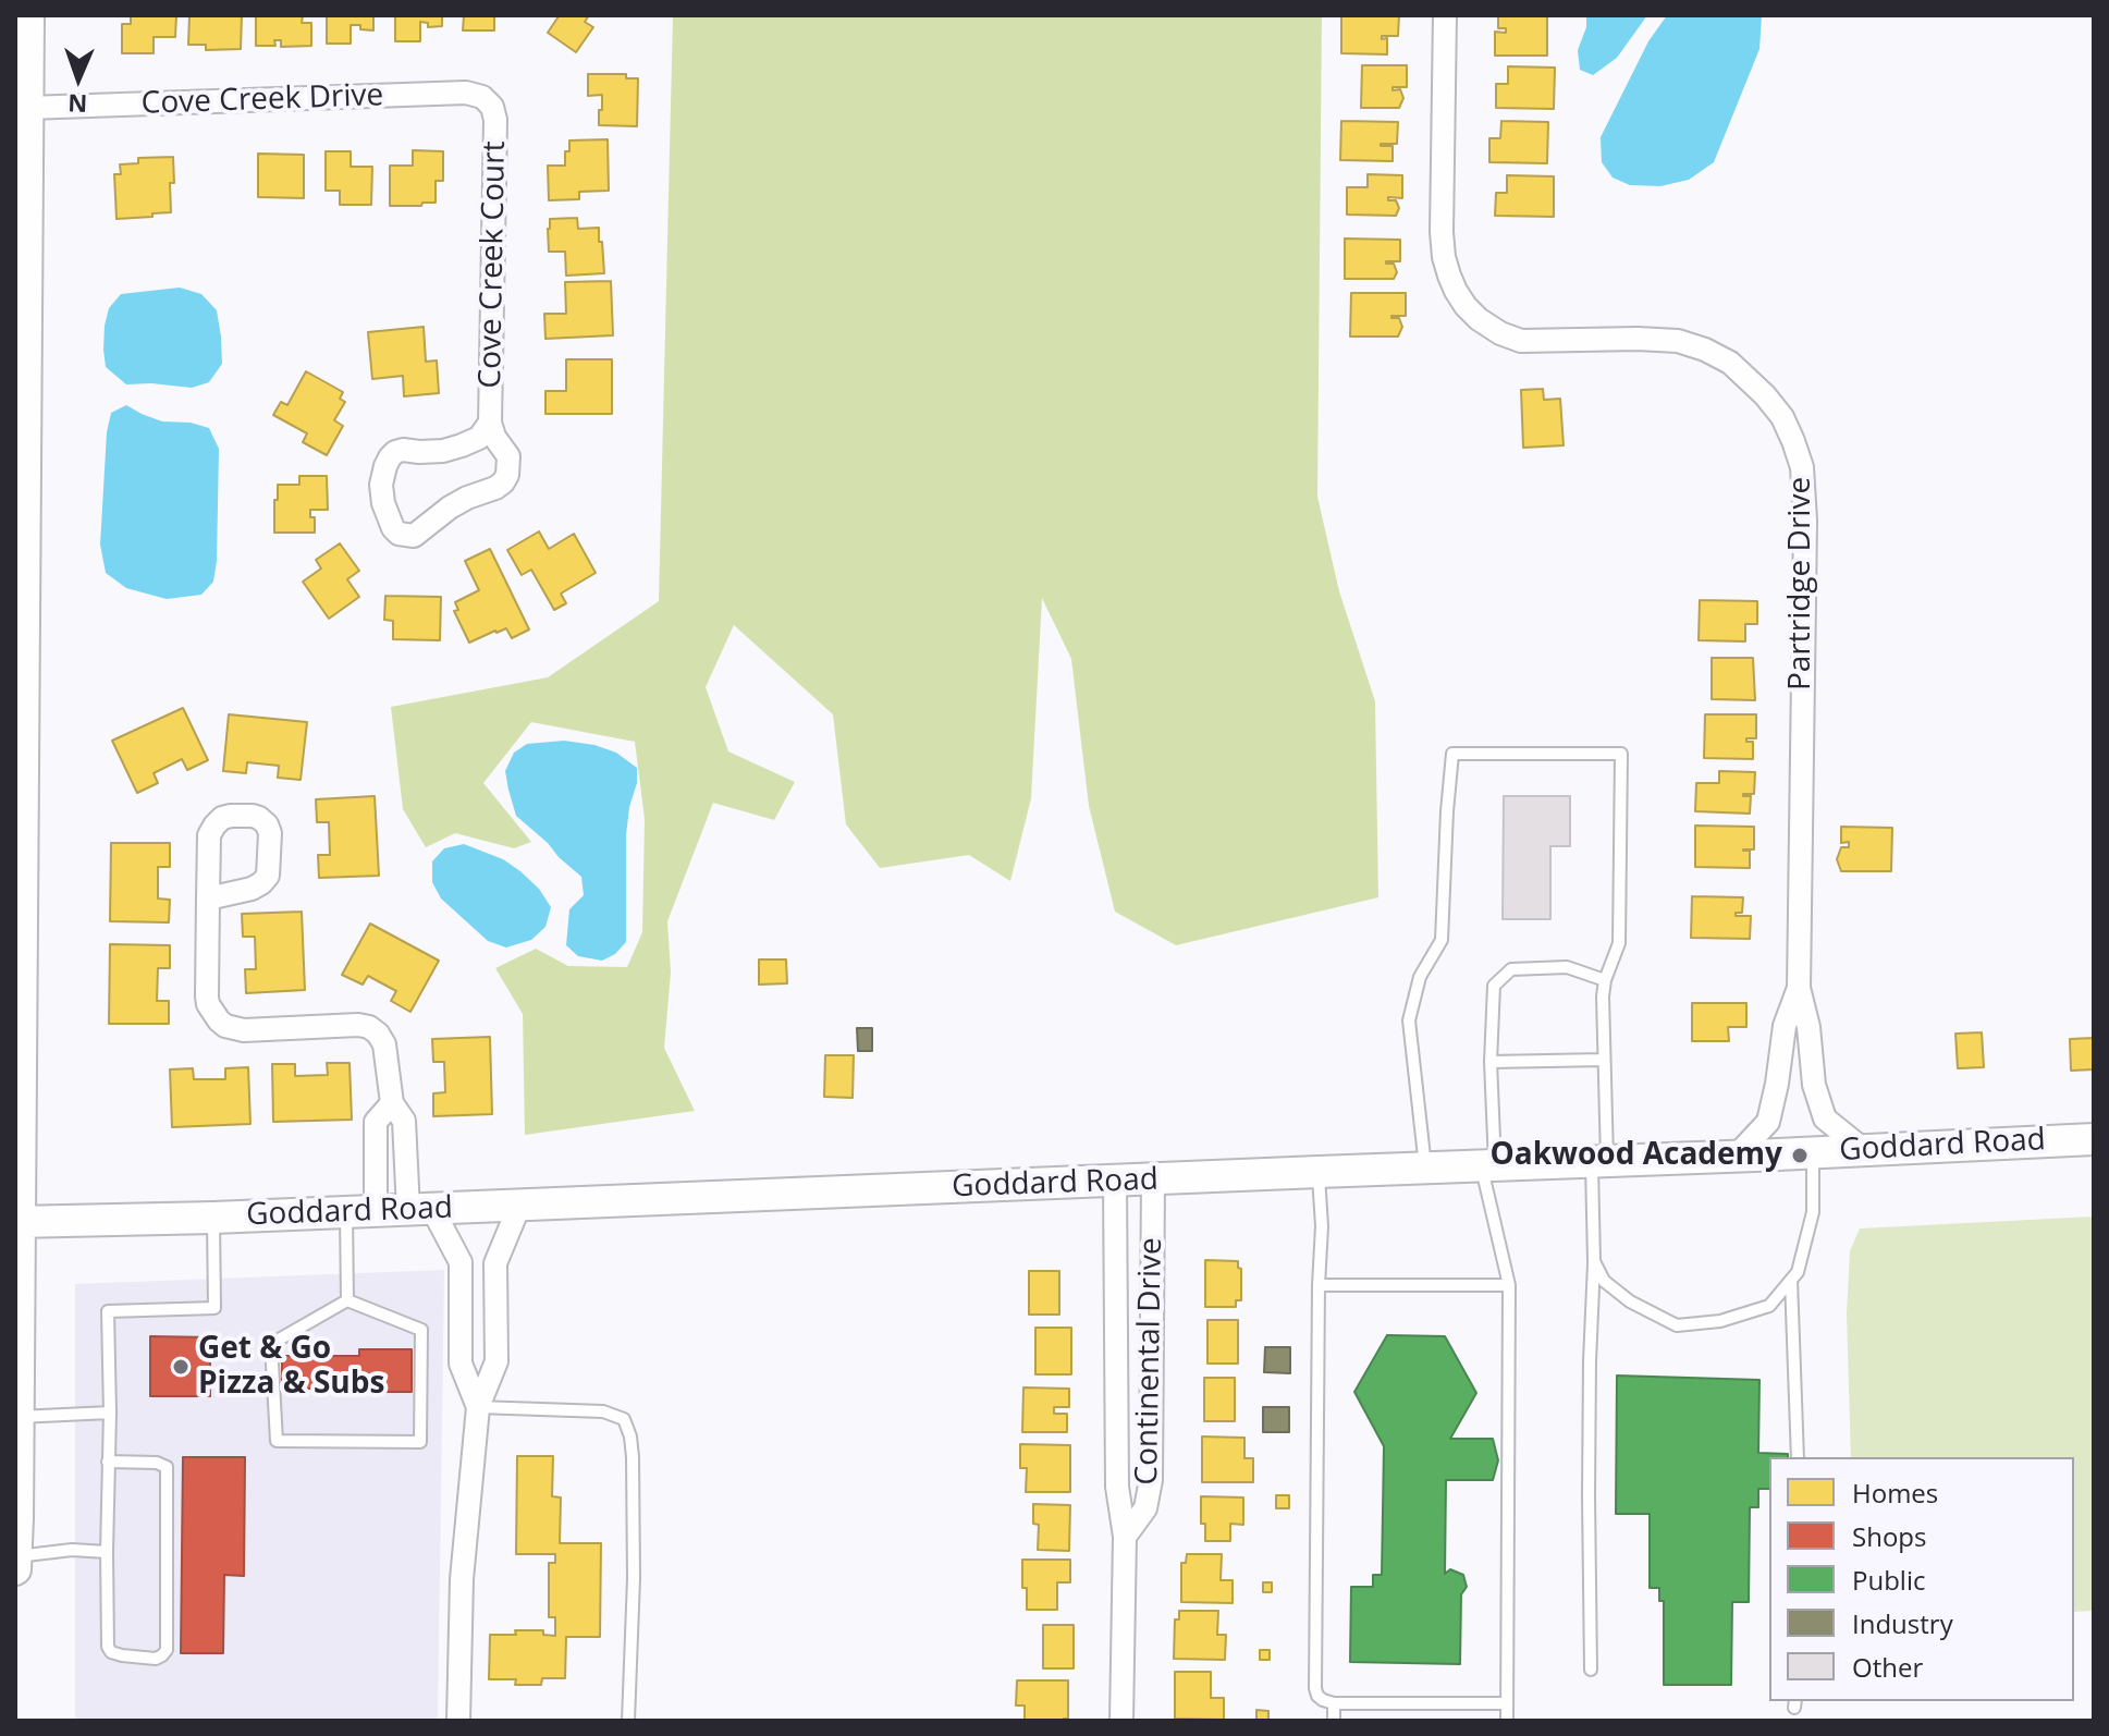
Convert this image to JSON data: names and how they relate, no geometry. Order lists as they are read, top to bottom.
{
  "streets": {
    "main road": ["Goddard Road"],
    "street": [
      "Cove Creek Drive",
      "Cove Creek Court",
      "Partridge Drive",
      "Continental Drive"
    ]
  },
  "crossings": [
    ["Cove Creek Drive", "Cove Creek Court"],
    ["Goddard Road", "Continental Drive"]
  ],
  "places": ["Oakwood Academy", "Get & Go Pizza & Subs"],
  "legend": [
    "Homes",
    "Shops",
    "Public",
    "Industry",
    "Other"
  ],
  "north": "bottom"
}
